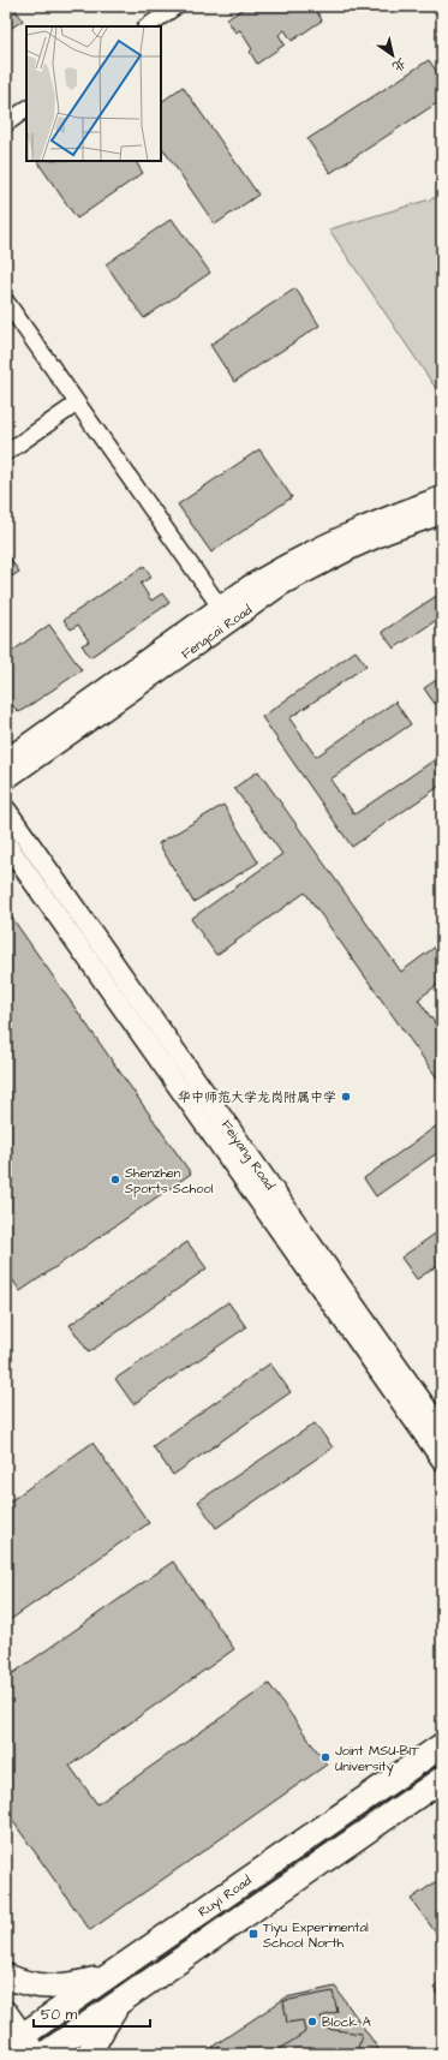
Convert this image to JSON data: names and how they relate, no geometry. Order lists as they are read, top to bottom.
{
  "streets": {
    "main road": ["Ruyi Road"],
    "street": ["Fengcai Road", "Feiyang Road"]
  },
  "places": {
    "other": [
      "华中师范大学龙岗附属中学",
      "Shenzhen Sports School",
      "Joint MSU-BIT University",
      "Block A"
    ],
    "transit": ["Tiyu Experimental School North"]
  },
  "scale_bar": "50 m",
  "north": "bottom right"
}
